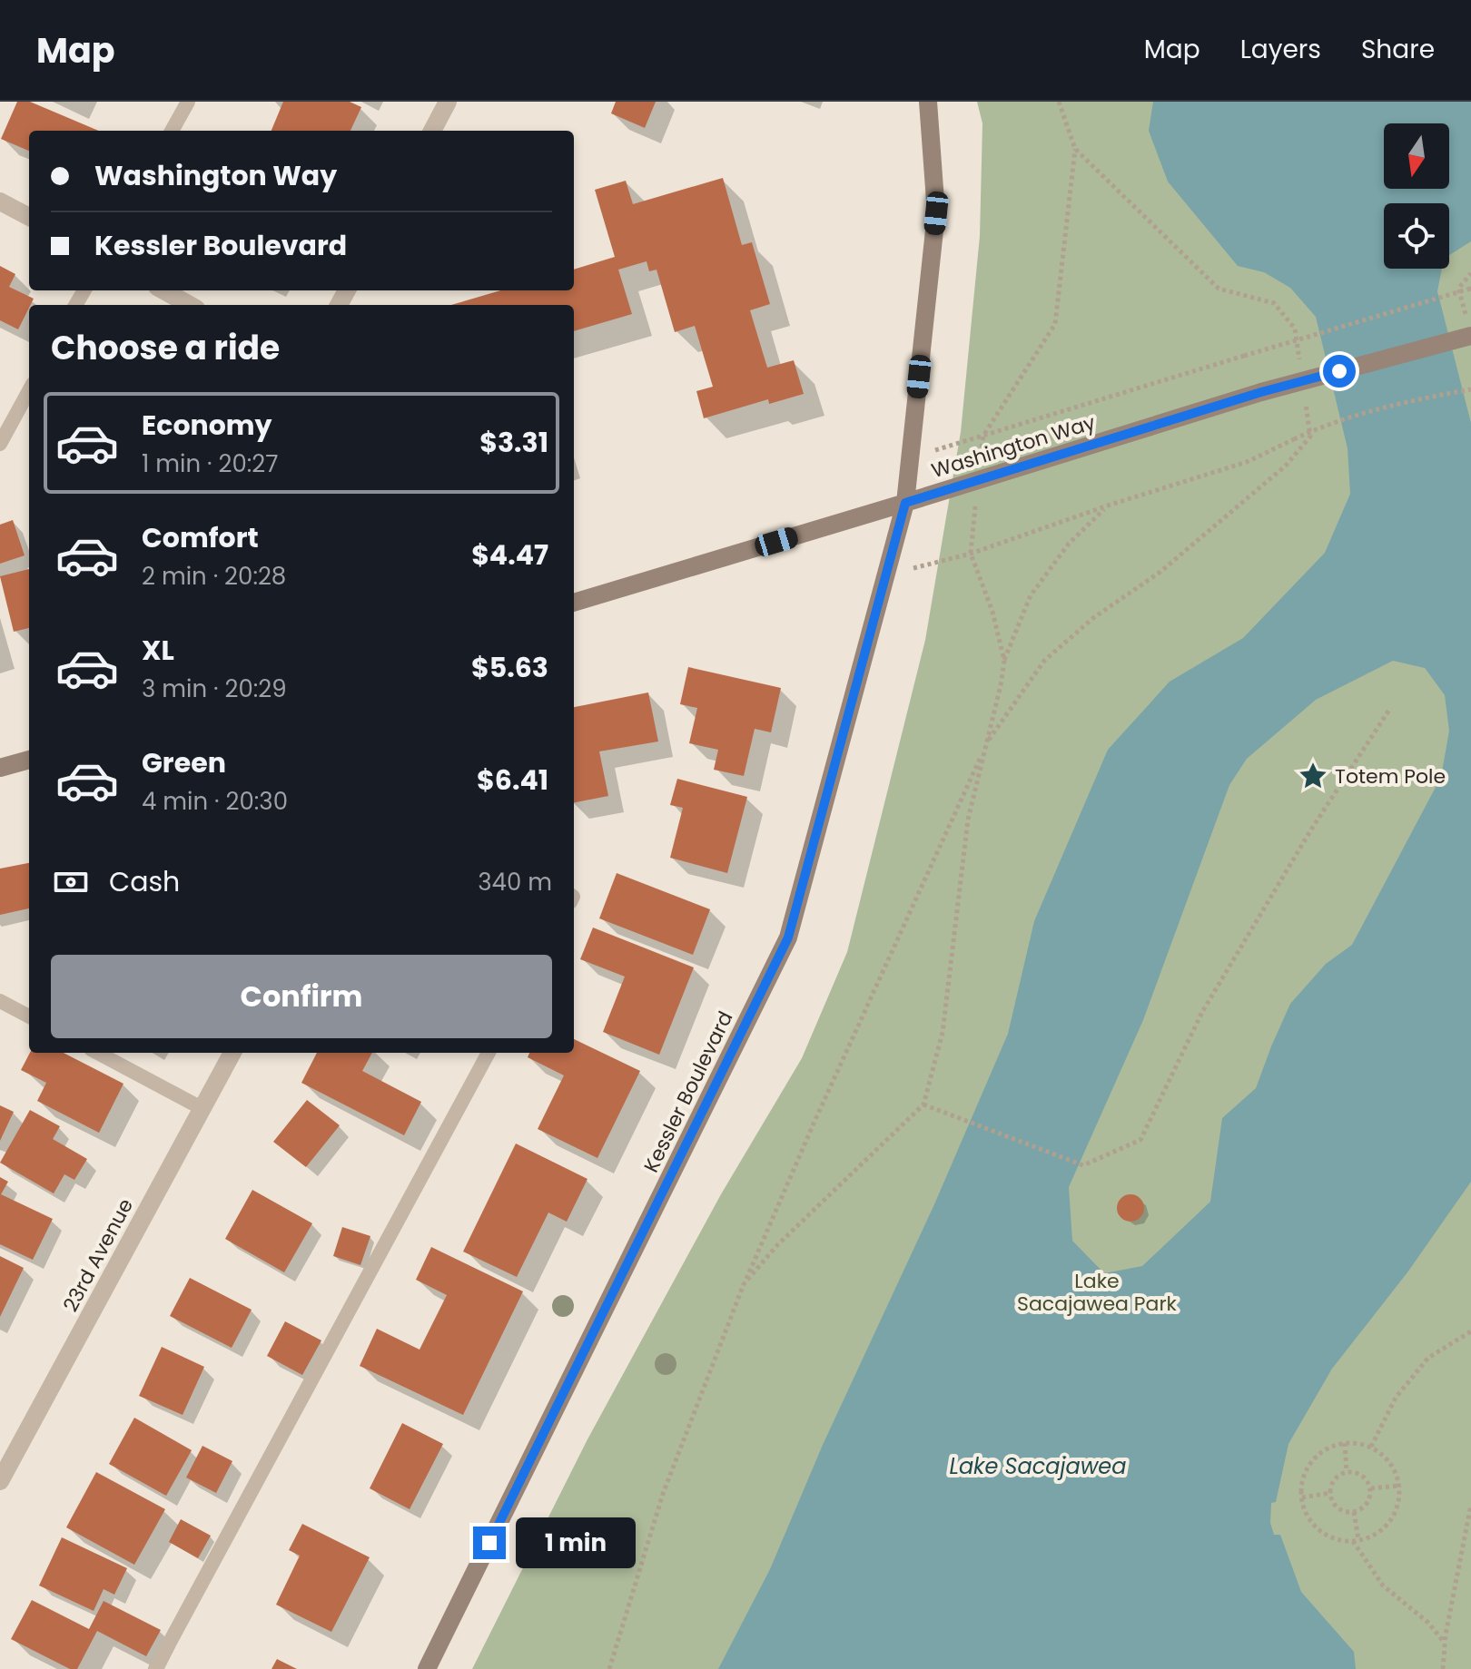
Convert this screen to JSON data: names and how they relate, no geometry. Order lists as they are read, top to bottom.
{
  "streets": {
    "street": ["Washington Way", "Kessler Boulevard", "23rd Avenue"]
  },
  "crossings": [
    ["Washington Way", "Kessler Boulevard"]
  ],
  "water": ["Lake Sacajawea"],
  "parks": ["Lake Sacajawea Park"],
  "places": {
    "place": ["Totem Pole"]
  },
  "north": "bottom",
  "page": {
    "header": "Map",
    "nav": ["Map", "Layers", "Share"],
    "banner": ["Washington Way", "Kessler Boulevard"],
    "heading": "Choose a ride",
    "list": [
      {
        "name": "Economy",
        "note": "1 min · 20:27",
        "value": "$3.31"
      },
      {
        "name": "Comfort",
        "note": "2 min · 20:28",
        "value": "$4.47"
      },
      {
        "name": "XL",
        "note": "3 min · 20:29",
        "value": "$5.63"
      },
      {
        "name": "Green",
        "note": "4 min · 20:30",
        "value": "$6.41"
      }
    ],
    "pay": ["Cash", "340 m"],
    "buttons": "Confirm",
    "bubble": "1 min"
  }
}
